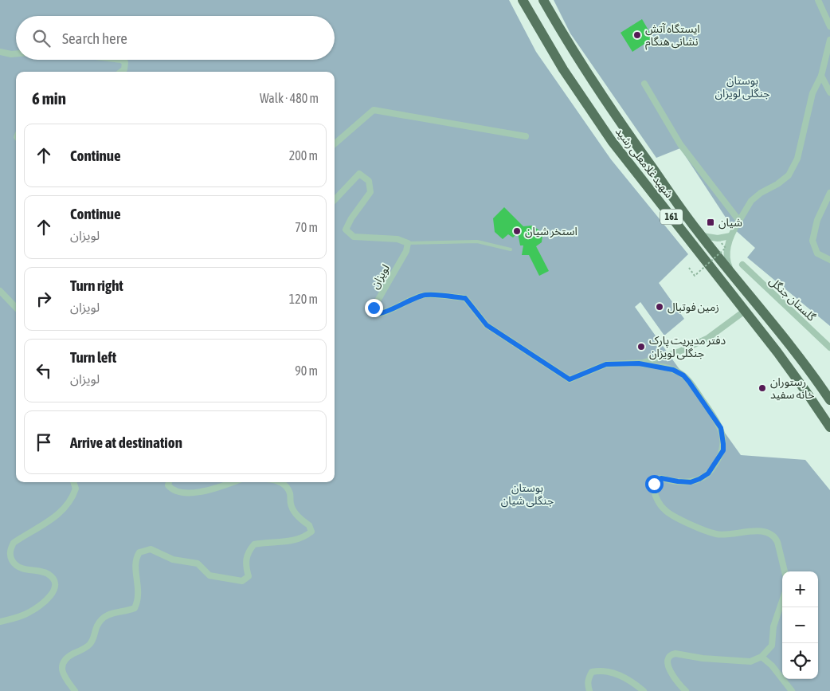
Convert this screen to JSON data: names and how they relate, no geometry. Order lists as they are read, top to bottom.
{
  "streets": {
    "main road": ["شهید غلامعلی رشید", "161"],
    "street": ["لویزان", "گلستان جنگل"]
  },
  "crossings": [
    ["شهید غلامعلی رشید", "لویزان"]
  ],
  "parks": ["بوستان جنگلی لویزان", "بوستان جنگلی شیان"],
  "places": {
    "other": [
      "ایستگاه آتش نشانی هنگام",
      "استخر شیان",
      "زمین فوتبال",
      "دفتر مدیریت پارک جنگلی لویزان",
      "رستوران خانه سفید"
    ],
    "transit": ["شیان"]
  },
  "page": {
    "search": "Search here",
    "heading": ["6 min", "Walk · 480 m"],
    "list": [
      ["Continue", "200 m"],
      ["Continue", "لویزان", "70 m"],
      ["Turn right", "لویزان", "120 m"],
      ["Turn left", "لویزان", "90 m"],
      "Arrive at destination"
    ],
    "map_buttons": ["+", "−"]
  }
}
